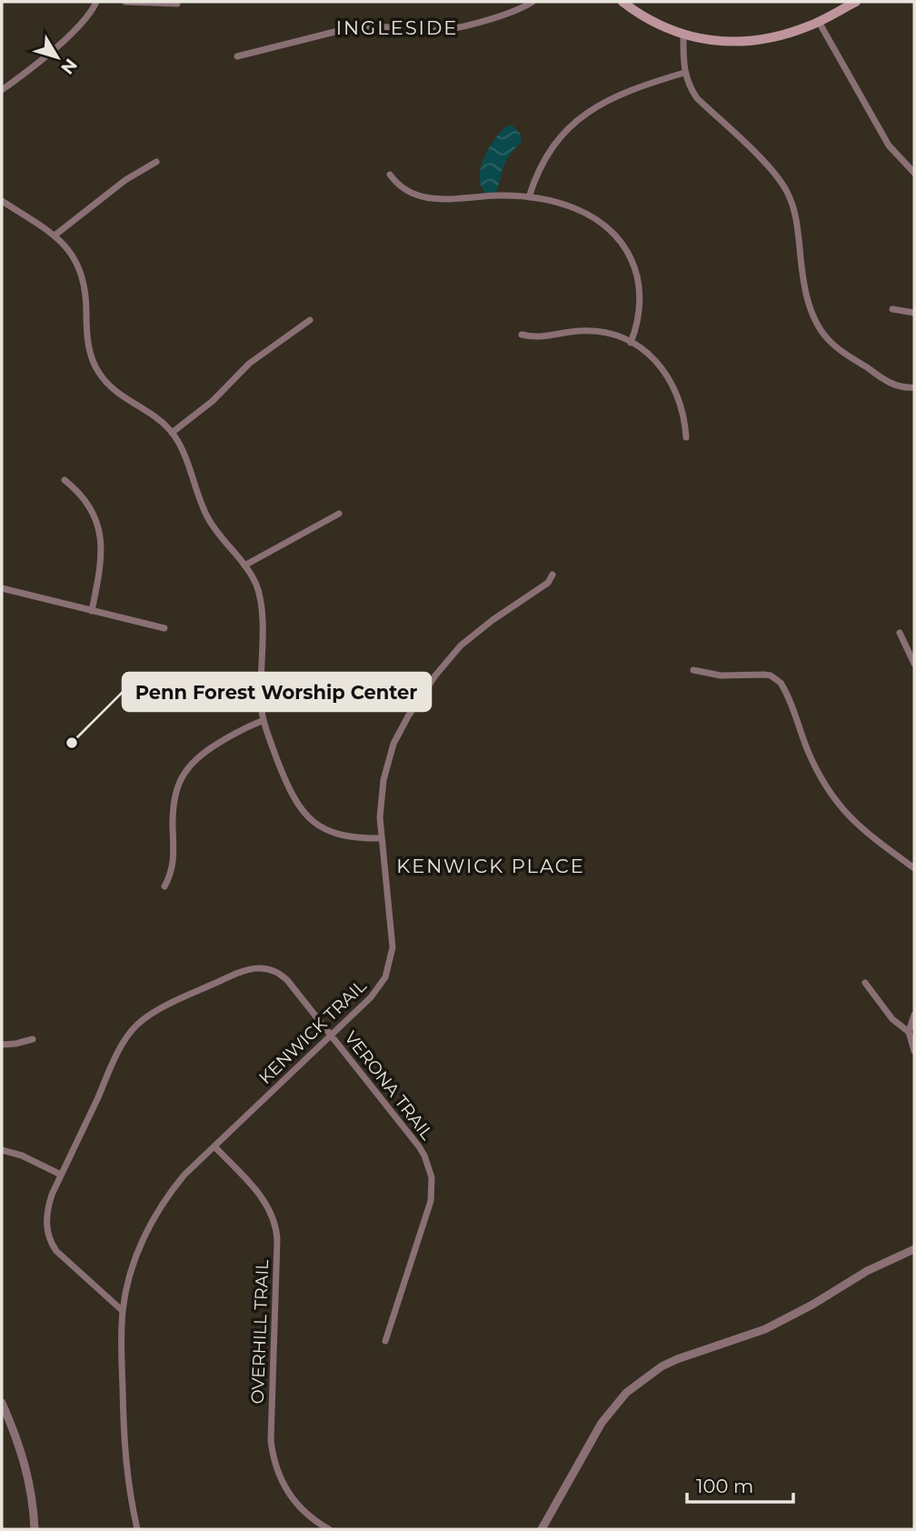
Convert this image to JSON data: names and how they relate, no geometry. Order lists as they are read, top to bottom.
{
  "streets": {
    "street": ["KENWICK TRAIL", "VERONA TRAIL", "OVERHILL TRAIL"]
  },
  "crossings": [
    ["KENWICK TRAIL", "VERONA TRAIL"],
    ["KENWICK TRAIL", "OVERHILL TRAIL"]
  ],
  "districts": ["INGLESIDE", "KENWICK PLACE"],
  "places": ["Penn Forest Worship Center"],
  "scale_bar": "100 m",
  "north": "bottom right"
}
